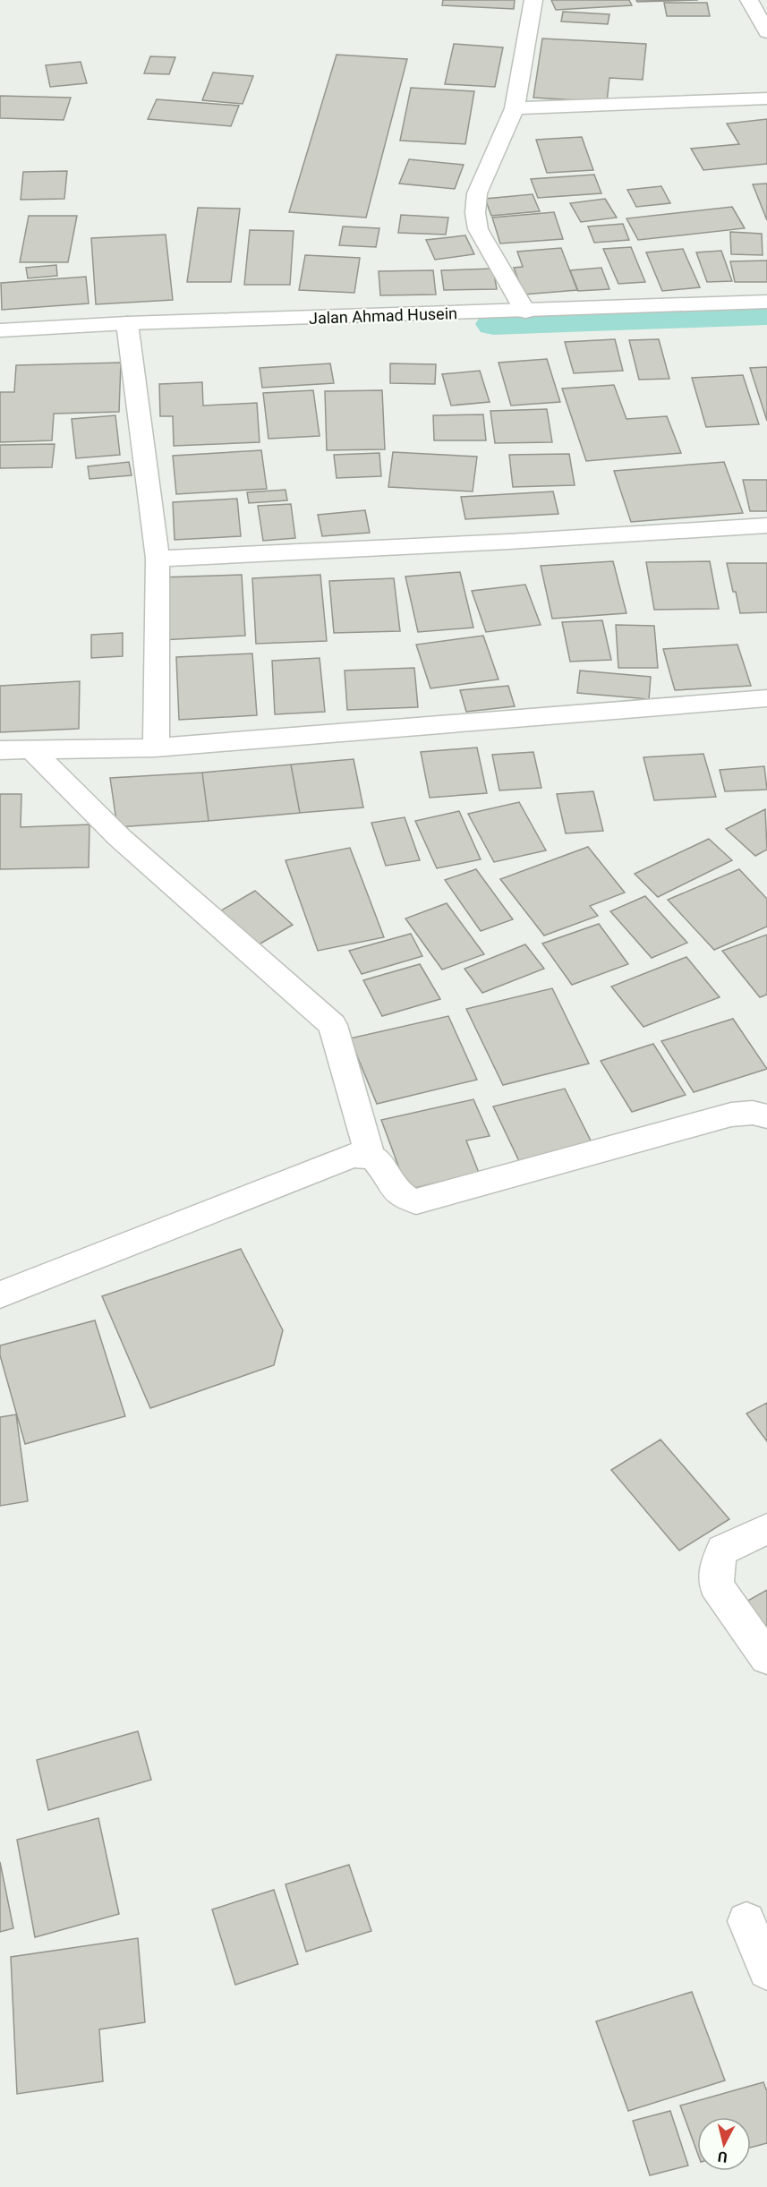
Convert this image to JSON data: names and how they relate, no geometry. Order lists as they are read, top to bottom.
{
  "streets": {
    "street": ["Jalan Ahmad Husein"]
  },
  "north": "bottom"
}
